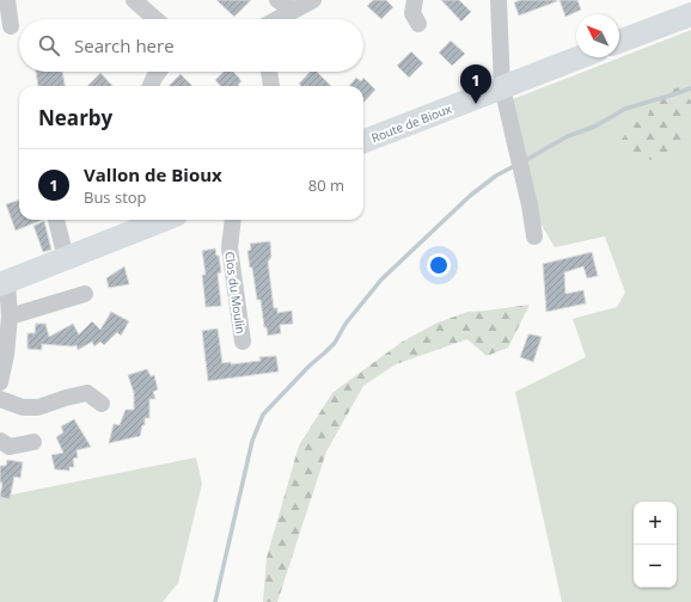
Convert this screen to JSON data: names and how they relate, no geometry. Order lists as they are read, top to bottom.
{
  "streets": {
    "main road": ["Route de Bioux"],
    "street": ["Clos du Moulin"]
  },
  "north": "top left",
  "page": {
    "search": "Search here",
    "pins": "1",
    "heading": "Nearby",
    "list": [
      {
        "mark": "1",
        "name": "Vallon de Bioux",
        "note": "Bus stop",
        "value": "80 m"
      }
    ],
    "map_buttons": ["+", "−"]
  }
}
